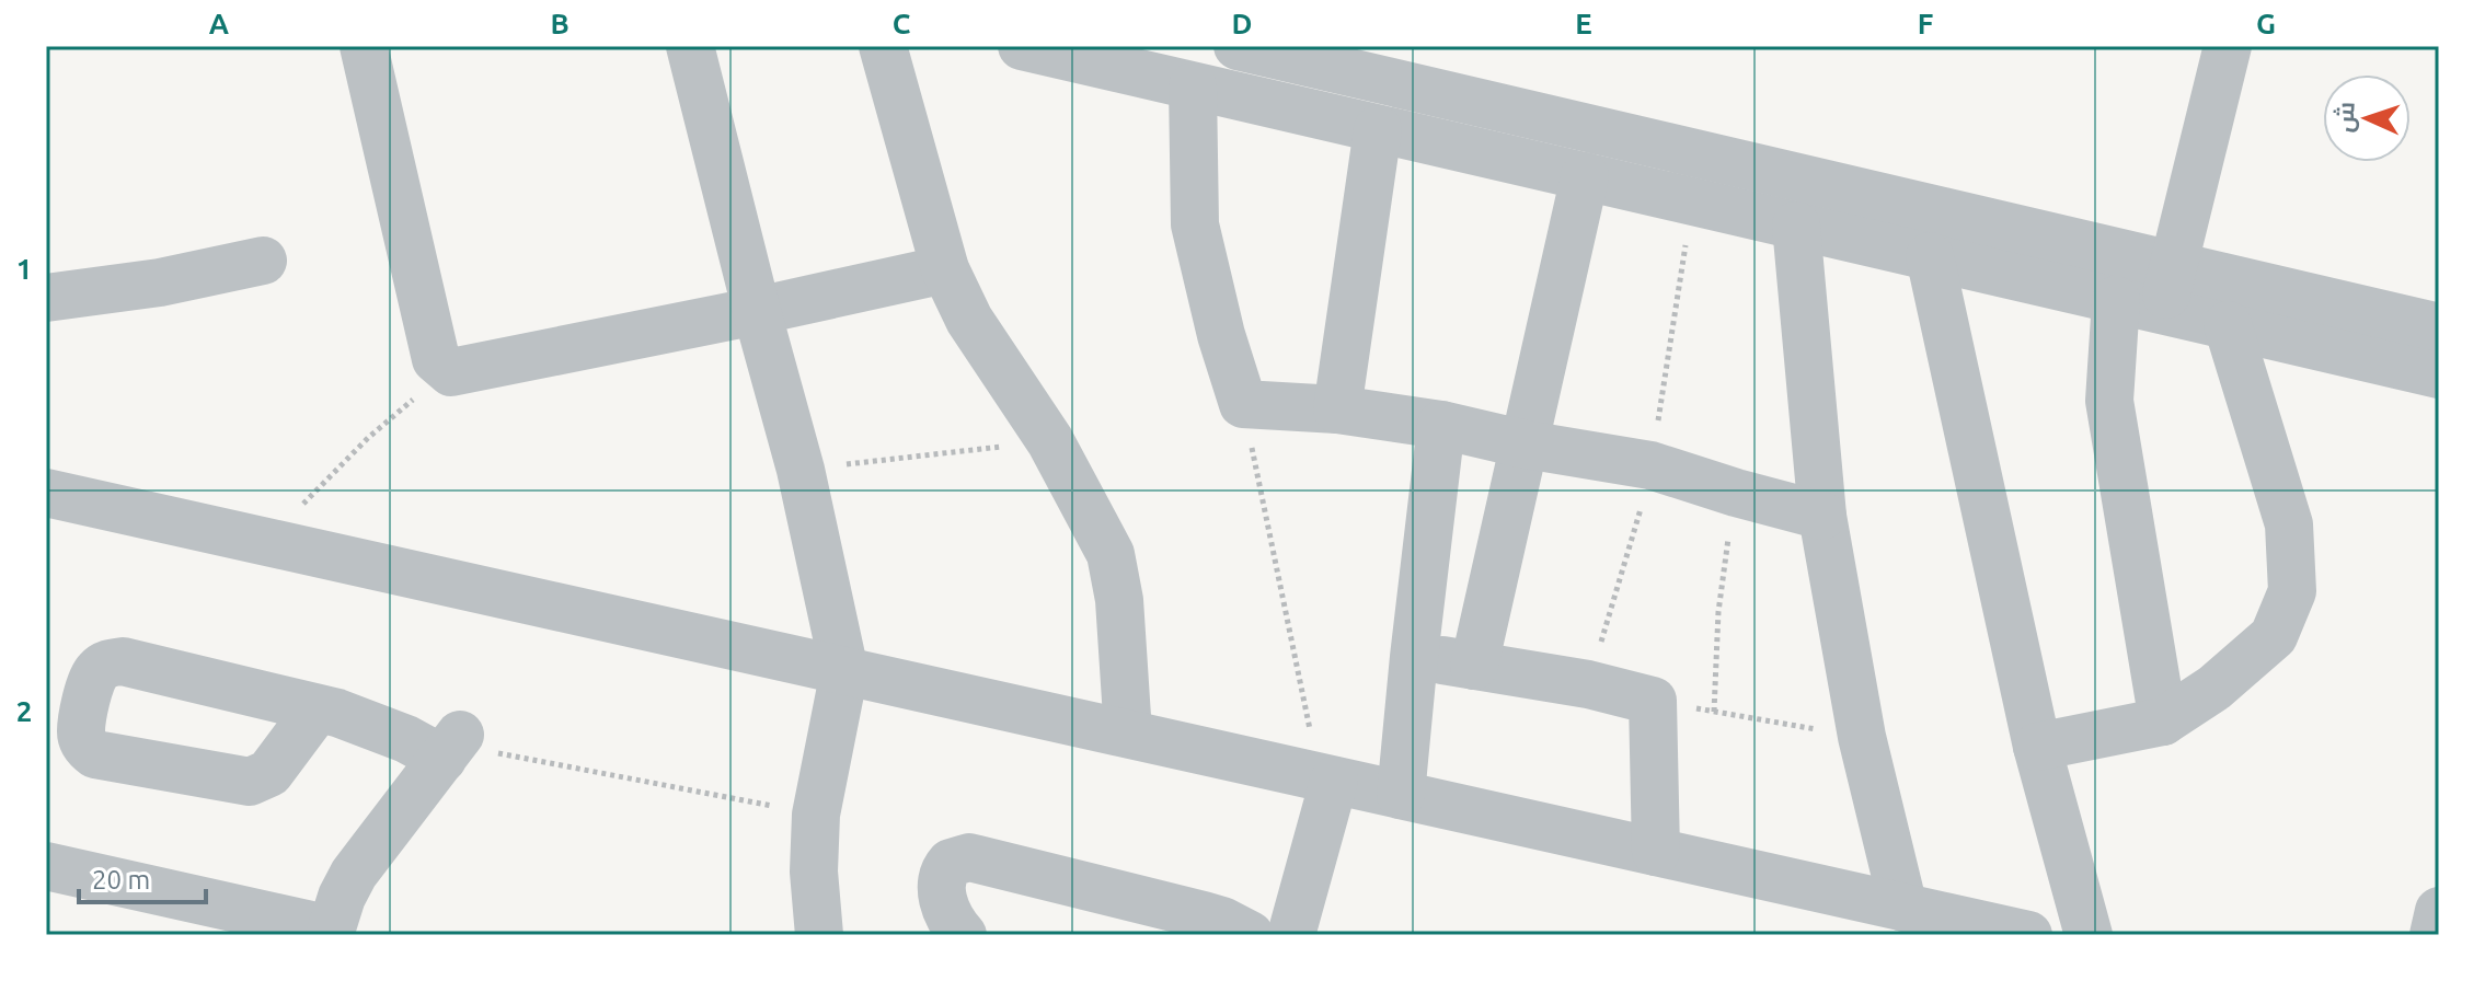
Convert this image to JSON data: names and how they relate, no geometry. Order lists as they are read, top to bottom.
{
  "scale_bar": "20 m",
  "north": "left",
  "grid": {
    "columns": [
      "A",
      "B",
      "C",
      "D",
      "E",
      "F",
      "G"
    ],
    "rows": ["1", "2"]
  }
}
